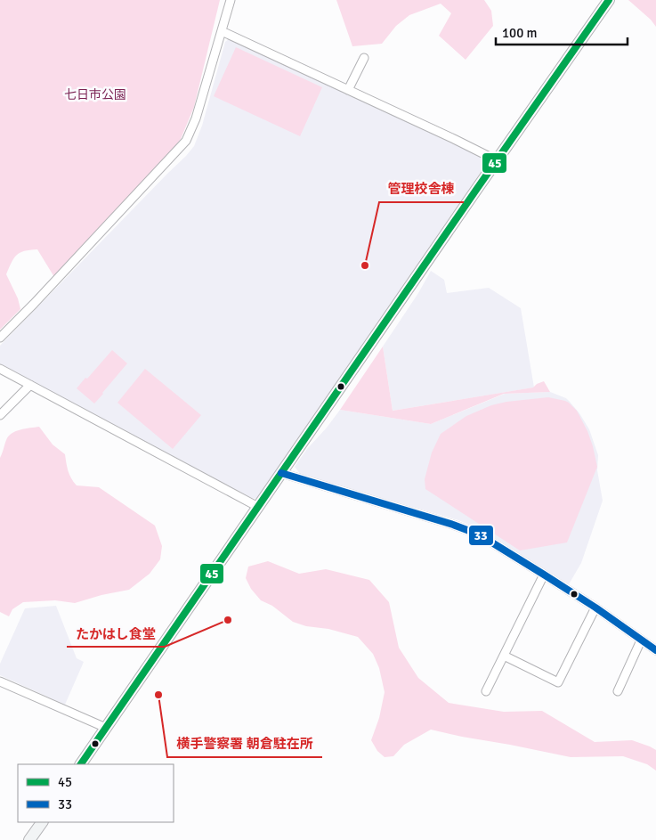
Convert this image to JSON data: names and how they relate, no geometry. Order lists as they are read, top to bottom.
{
  "parks": ["七日市公園"],
  "places": ["管理校舎棟", "たかはし食堂", "横手警察署 朝倉駐在所"],
  "lines": ["transit line 45", "transit line 33"],
  "legend": ["45", "33"],
  "scale_bar": "100 m"
}
